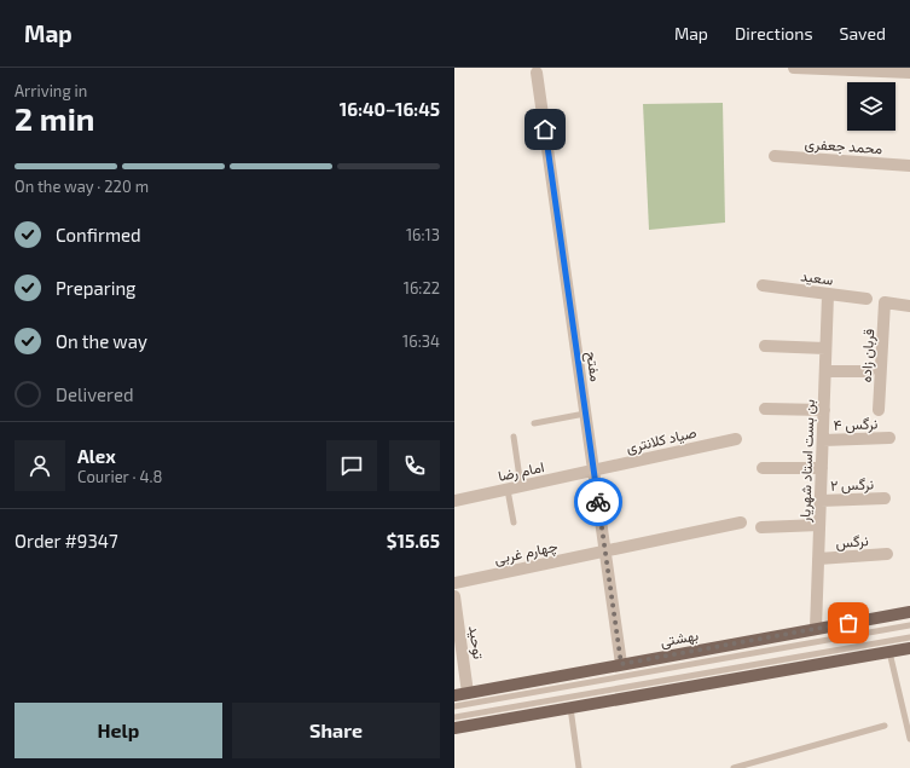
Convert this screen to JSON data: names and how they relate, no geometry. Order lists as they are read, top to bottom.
{
  "streets": {
    "main road": ["بهشتی"],
    "street": [
      "محمد جعفری",
      "سعید",
      "قربان زاده",
      "مفتح",
      "نرگس ۴",
      "صیاد کلانتری",
      "بن بست استاد شهریار",
      "امام رضا",
      "نرگس ۲",
      "نرگس",
      "چهارم غربی",
      "توحید"
    ]
  },
  "crossings": [
    ["سعید", "بن بست استاد شهریار"],
    ["مفتح", "صیاد کلانتری"],
    ["مفتح", "امام رضا"],
    ["مفتح", "چهارم غربی"],
    ["مفتح", "بهشتی"],
    ["نرگس ۴", "بن بست استاد شهریار"],
    ["صیاد کلانتری", "امام رضا"],
    ["بن بست استاد شهریار", "نرگس ۲"],
    ["بن بست استاد شهریار", "نرگس"],
    ["بن بست استاد شهریار", "بهشتی"],
    ["بهشتی", "توحید"]
  ],
  "page": {
    "header": "Map",
    "nav": ["Map", "Directions", "Saved"],
    "heading": ["2 min", "Arriving in", "16:40–16:45"],
    "panel": [
      "Alex",
      "Courier · 4.8",
      "Order #9347",
      "$15.65"
    ],
    "bar": "On the way · 220 m",
    "list": [
      ["Confirmed", "16:13"],
      ["Preparing", "16:22"],
      ["On the way", "16:34"],
      "Delivered"
    ],
    "buttons": ["Help", "Share"]
  }
}
